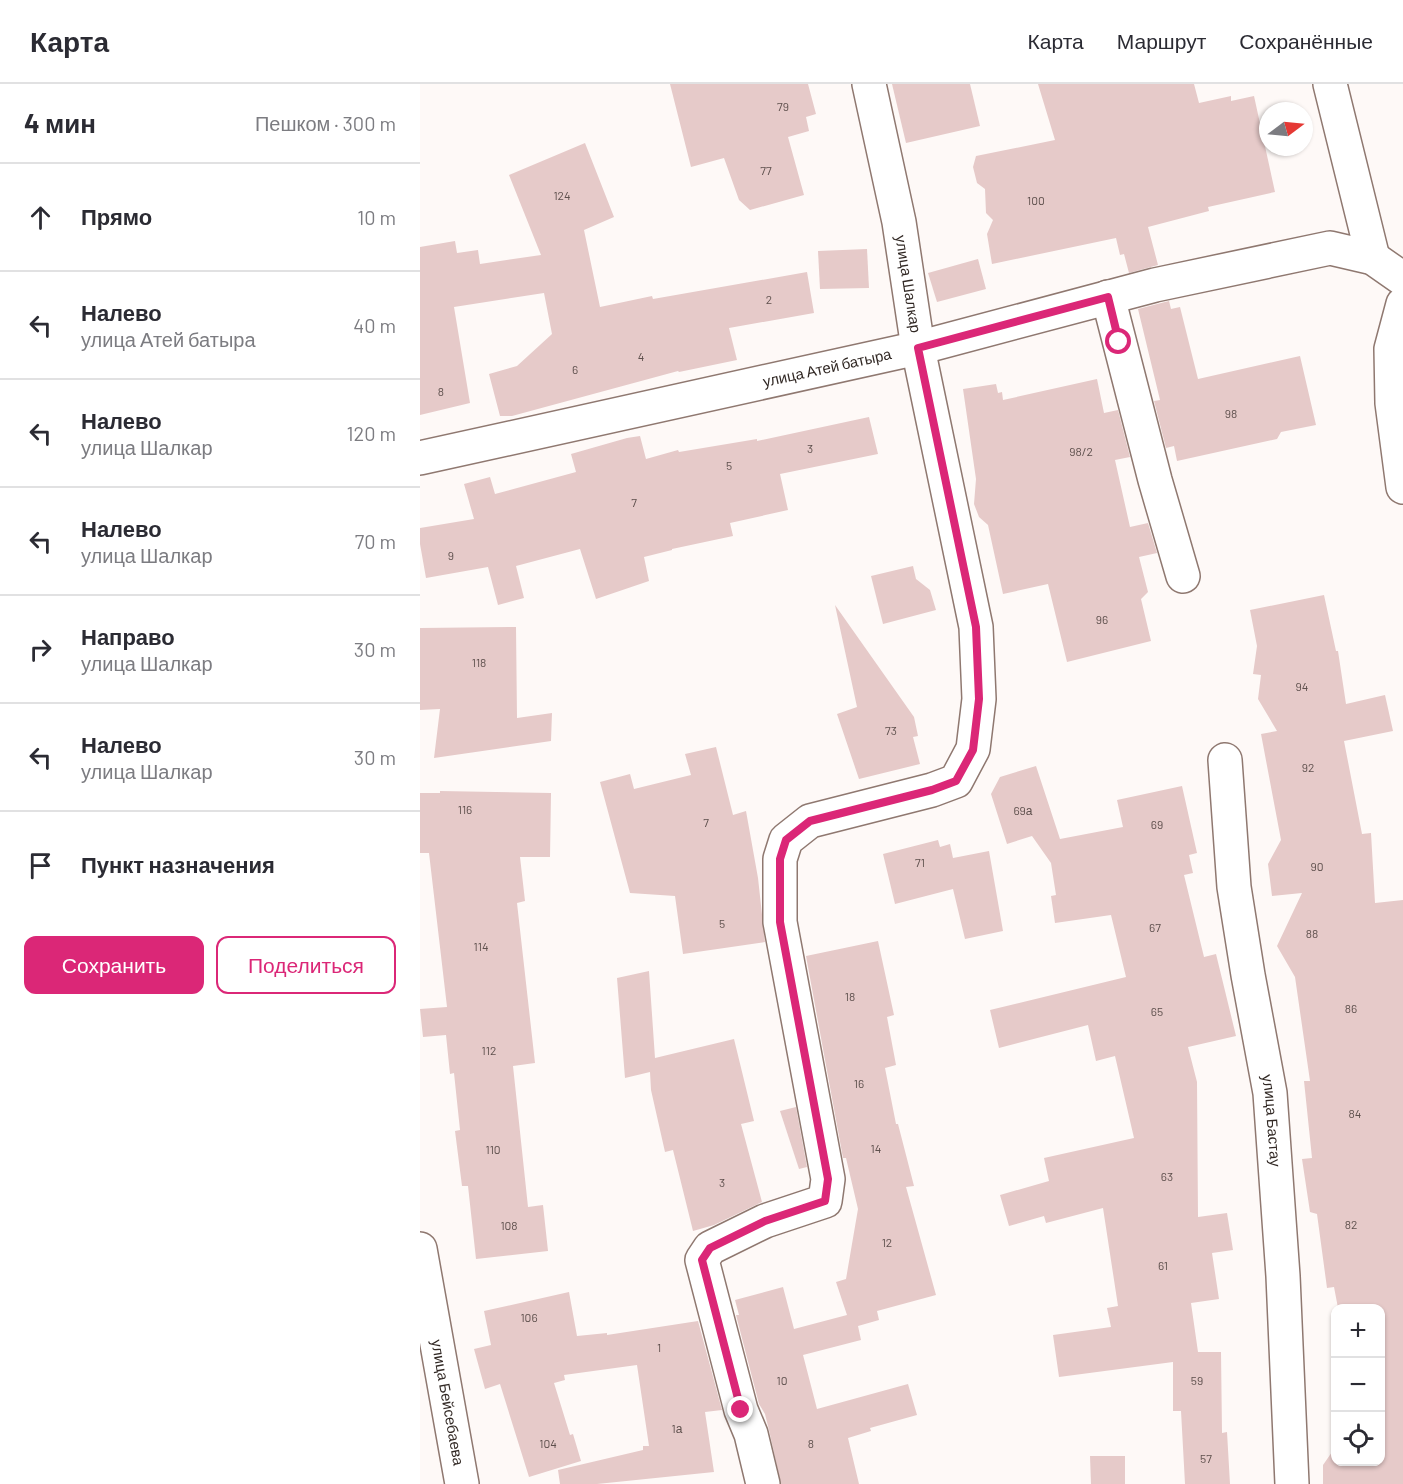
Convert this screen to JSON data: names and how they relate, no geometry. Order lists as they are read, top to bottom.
{
  "streets": {
    "street": [
      "улица Шалкар",
      "улица Атей батыра",
      "улица Бастау",
      "улица Бейсебаева"
    ]
  },
  "crossings": [
    ["улица Шалкар", "улица Атей батыра"]
  ],
  "house_numbers": [
    "79",
    "77",
    "124",
    "100",
    "2",
    "4",
    "6",
    "8",
    "98",
    "3",
    "98/2",
    "5",
    "7",
    "9",
    "96",
    "118",
    "94",
    "73",
    "92",
    "116",
    "69а",
    "7",
    "69",
    "71",
    "90",
    "5",
    "67",
    "88",
    "114",
    "18",
    "86",
    "65",
    "112",
    "16",
    "84",
    "14",
    "110",
    "63",
    "3",
    "82",
    "108",
    "12",
    "61",
    "106",
    "1",
    "10",
    "59",
    "1а",
    "104",
    "8",
    "57"
  ],
  "north": "right",
  "page": {
    "header": "Карта",
    "nav": ["Карта", "Маршрут", "Сохранённые"],
    "heading": ["4 мин", "Пешком · 300 m"],
    "list": [
      ["Прямо", "10 m"],
      ["Налево", "улица Атей батыра", "40 m"],
      ["Налево", "улица Шалкар", "120 m"],
      ["Налево", "улица Шалкар", "70 m"],
      ["Направо", "улица Шалкар", "30 m"],
      ["Налево", "улица Шалкар", "30 m"],
      "Пункт назначения"
    ],
    "buttons": ["Сохранить", "Поделиться"],
    "map_buttons": ["+", "−"]
  }
}
